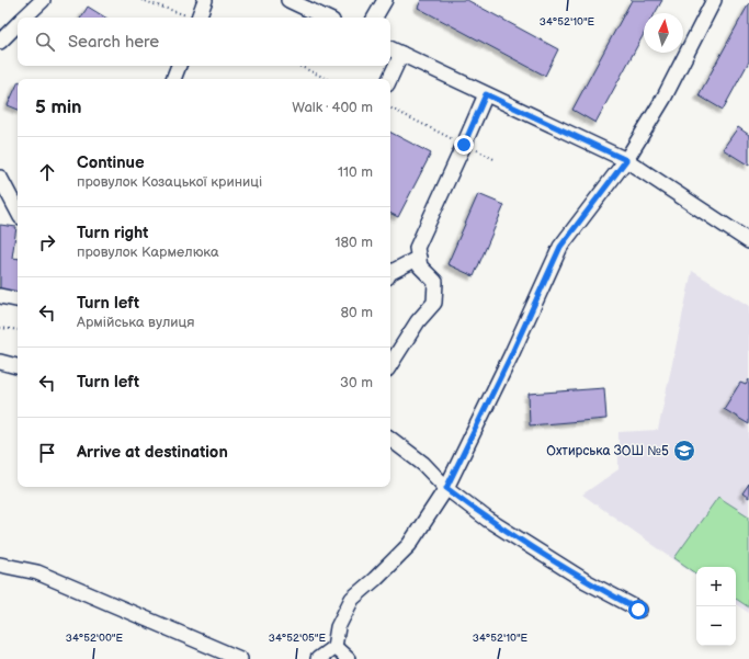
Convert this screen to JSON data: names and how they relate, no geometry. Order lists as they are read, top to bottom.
{
  "places": {
    "school or university": ["Охтирська ЗОШ №5"]
  },
  "north": "top",
  "page": {
    "search": "Search here",
    "heading": ["5 min", "Walk · 400 m"],
    "list": [
      ["Continue", "провулок Козацької криниці", "110 m"],
      ["Turn right", "провулок Кармелюка", "180 m"],
      ["Turn left", "Армійська вулиця", "80 m"],
      ["Turn left", "30 m"],
      "Arrive at destination"
    ],
    "map_buttons": ["+", "−"]
  },
  "coordinates": ["34°52'10\"E", "34°52'00\"E", "34°52'05\"E"]
}
